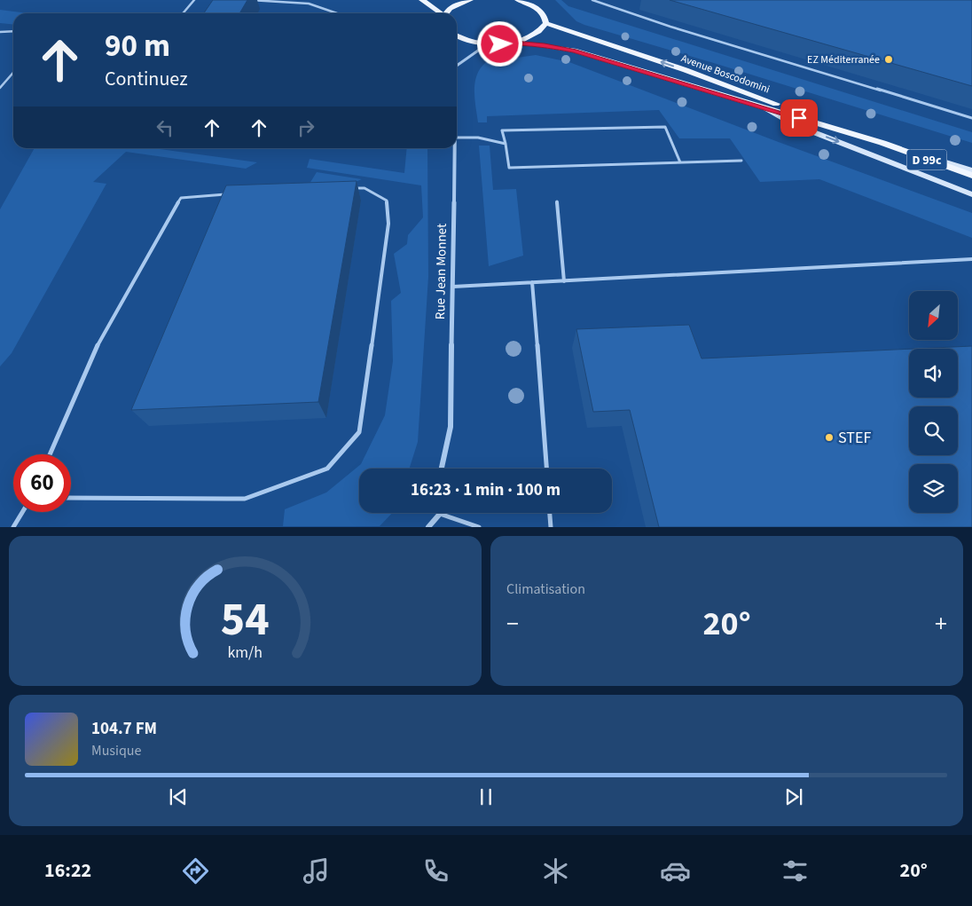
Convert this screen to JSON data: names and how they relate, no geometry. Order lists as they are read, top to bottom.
{
  "streets": {
    "main road": ["Avenue Boscodomini", "D 99c"],
    "street": ["Rue Jean Monnet"]
  },
  "crossings": [
    ["Avenue Boscodomini", "D 99c"]
  ],
  "places": ["EZ Méditerranée", "STEF"],
  "north": "bottom left",
  "page": {
    "turn": ["90 m", "Continuez"],
    "limit": "60",
    "trip": "16:23 · 1 min · 100 m",
    "tile": "Climatisation",
    "heat": ["−", "20°", "+"],
    "song": ["104.7 FM", "Musique"],
    "tabs": ["16:22", "20°"],
    "gauge": ["54", "km/h"]
  }
}
